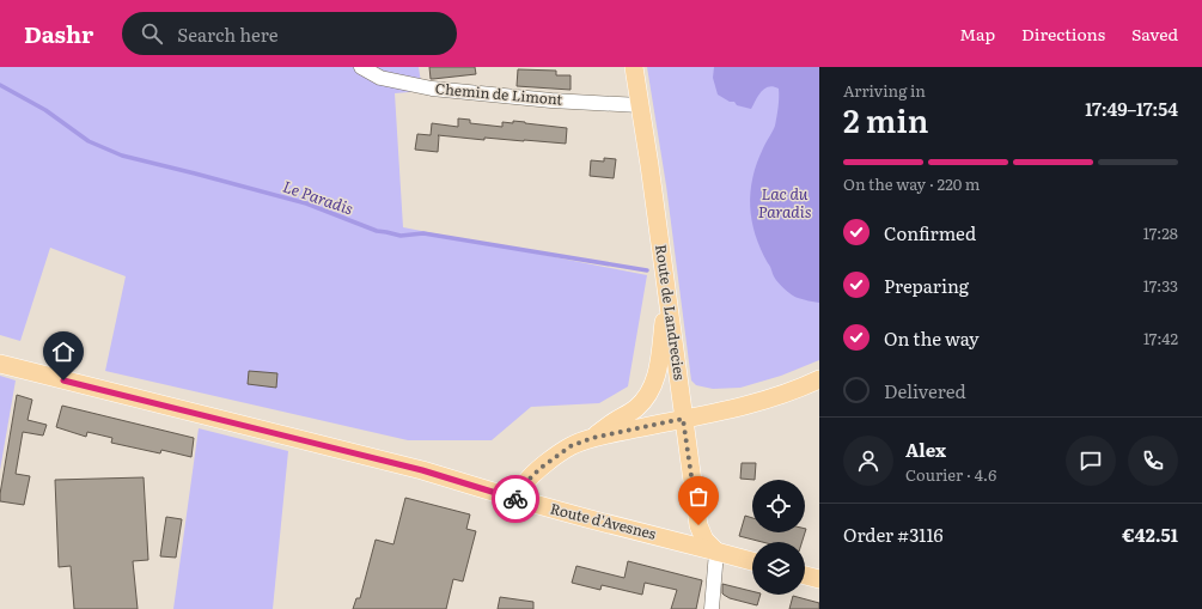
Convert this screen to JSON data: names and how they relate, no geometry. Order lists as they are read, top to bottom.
{
  "streets": {
    "main road": ["Route de Landrecies", "Route d'Avesnes"],
    "street": ["Chemin de Limont"]
  },
  "crossings": [
    ["Chemin de Limont", "Route de Landrecies"],
    ["Route de Landrecies", "Route d'Avesnes"]
  ],
  "water": ["Lac du Paradis", "Le Paradis"],
  "page": {
    "header": "Dashr",
    "search": "Search here",
    "nav": ["Map", "Directions", "Saved"],
    "heading": ["2 min", "Arriving in", "17:49–17:54"],
    "panel": [
      "Alex",
      "Courier · 4.6",
      "Order #3116",
      "€42.51"
    ],
    "bar": "On the way · 220 m",
    "list": [
      ["Confirmed", "17:28"],
      ["Preparing", "17:33"],
      ["On the way", "17:42"],
      "Delivered"
    ]
  }
}
